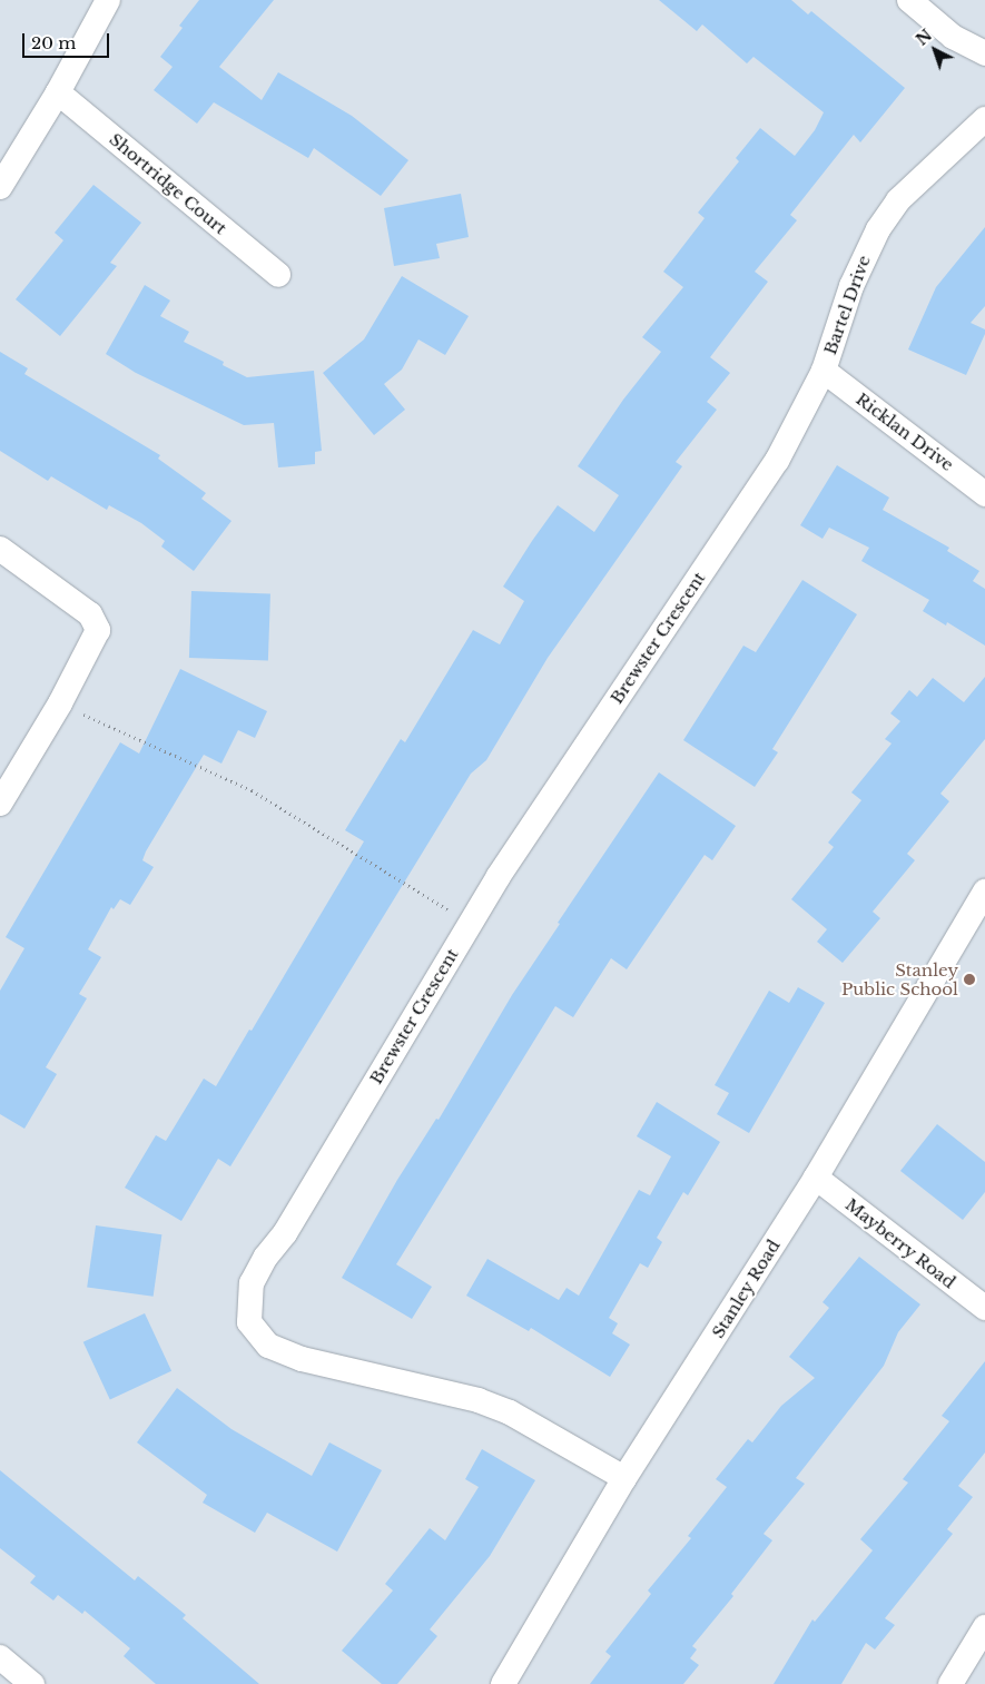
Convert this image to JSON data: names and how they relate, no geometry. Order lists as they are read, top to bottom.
{
  "streets": {
    "street": [
      "Shortridge Court",
      "Bartel Drive",
      "Ricklan Drive",
      "Brewster Crescent",
      "Mayberry Road",
      "Stanley Road"
    ]
  },
  "crossings": [
    ["Bartel Drive", "Ricklan Drive"],
    ["Bartel Drive", "Brewster Crescent"],
    ["Ricklan Drive", "Brewster Crescent"],
    ["Brewster Crescent", "Stanley Road"],
    ["Mayberry Road", "Stanley Road"]
  ],
  "places": ["Stanley Public School"],
  "scale_bar": "20 m",
  "north": "top left"
}
